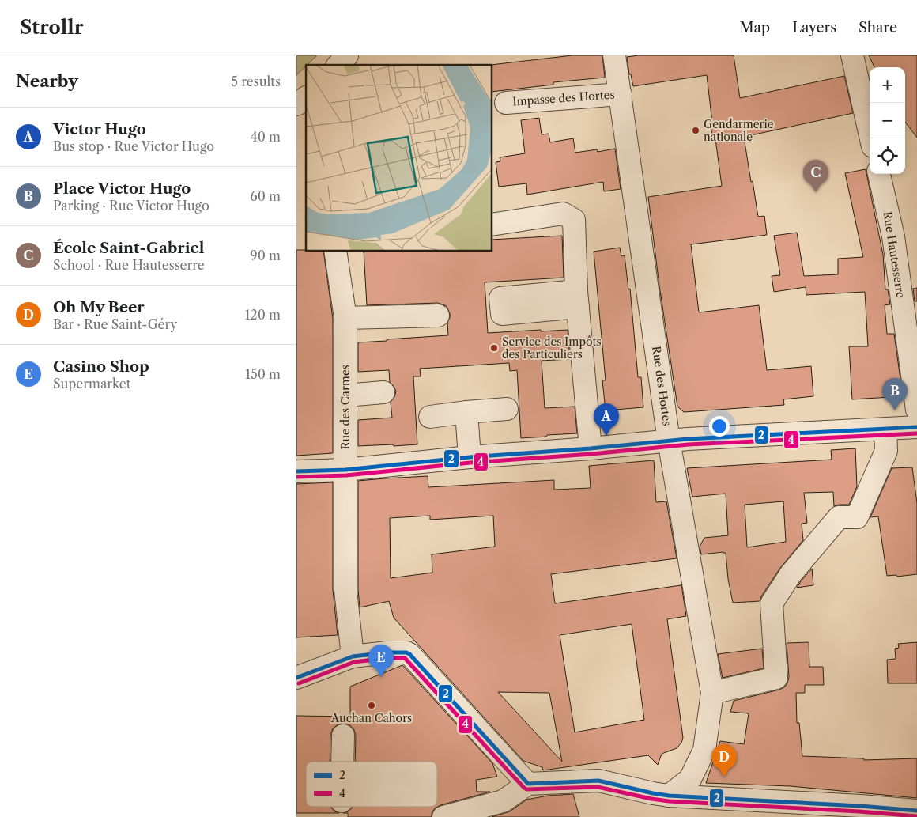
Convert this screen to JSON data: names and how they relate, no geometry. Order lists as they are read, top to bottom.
{
  "streets": {
    "street": [
      "Impasse des Hortes",
      "Rue Hautesserre",
      "Rue des Hortes",
      "Rue des Carmes"
    ]
  },
  "crossings": [
    ["Impasse des Hortes", "Rue des Hortes"]
  ],
  "places": ["Gendarmerie nationale", "Service des Impôts des Particuliers", "Auchan Cahors"],
  "lines": ["transit line 2", "transit line 4"],
  "legend": ["2", "4"],
  "page": {
    "header": "Strollr",
    "nav": ["Map", "Layers", "Share"],
    "heading": ["Nearby", "5 results"],
    "map_buttons": ["+", "−"],
    "list": [
      {
        "mark": "A",
        "name": "Victor Hugo",
        "note": "Bus stop · Rue Victor Hugo",
        "value": "40 m"
      },
      {
        "mark": "B",
        "name": "Place Victor Hugo",
        "note": "Parking · Rue Victor Hugo",
        "value": "60 m"
      },
      {
        "mark": "C",
        "name": "École Saint-Gabriel",
        "note": "School · Rue Hautesserre",
        "value": "90 m"
      },
      {
        "mark": "D",
        "name": "Oh My Beer",
        "note": "Bar · Rue Saint-Géry",
        "value": "120 m"
      },
      {
        "mark": "E",
        "name": "Casino Shop",
        "note": "Supermarket",
        "value": "150 m"
      }
    ],
    "pins": [
      "C",
      "B",
      "A",
      "E",
      "D"
    ]
  }
}
